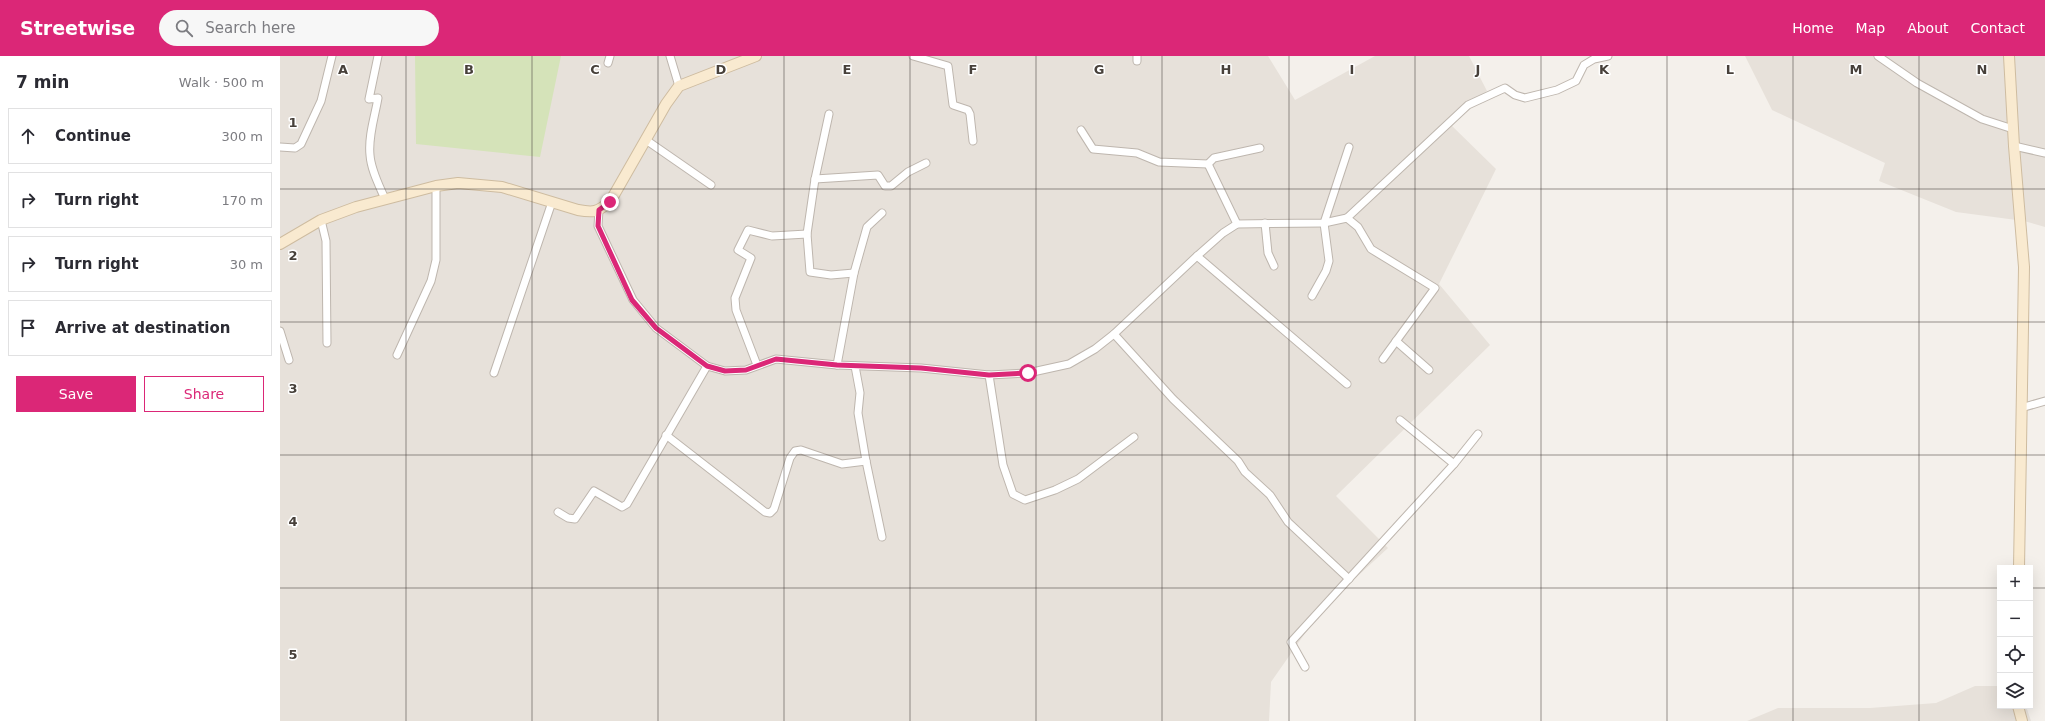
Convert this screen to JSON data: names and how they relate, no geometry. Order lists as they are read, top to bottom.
{
  "page": {
    "header": "Streetwise",
    "search": "Search here",
    "nav": [
      "Home",
      "Map",
      "About",
      "Contact"
    ],
    "heading": ["7 min", "Walk · 500 m"],
    "list": [
      ["Continue", "300 m"],
      ["Turn right", "170 m"],
      ["Turn right", "30 m"],
      "Arrive at destination"
    ],
    "buttons": ["Save", "Share"],
    "map_buttons": ["+", "−"]
  },
  "grid": {
    "columns": [
      "A",
      "B",
      "C",
      "D",
      "E",
      "F",
      "G",
      "H",
      "I",
      "J",
      "K",
      "L",
      "M",
      "N"
    ],
    "rows": [
      "1",
      "2",
      "3",
      "4",
      "5"
    ]
  }
}
